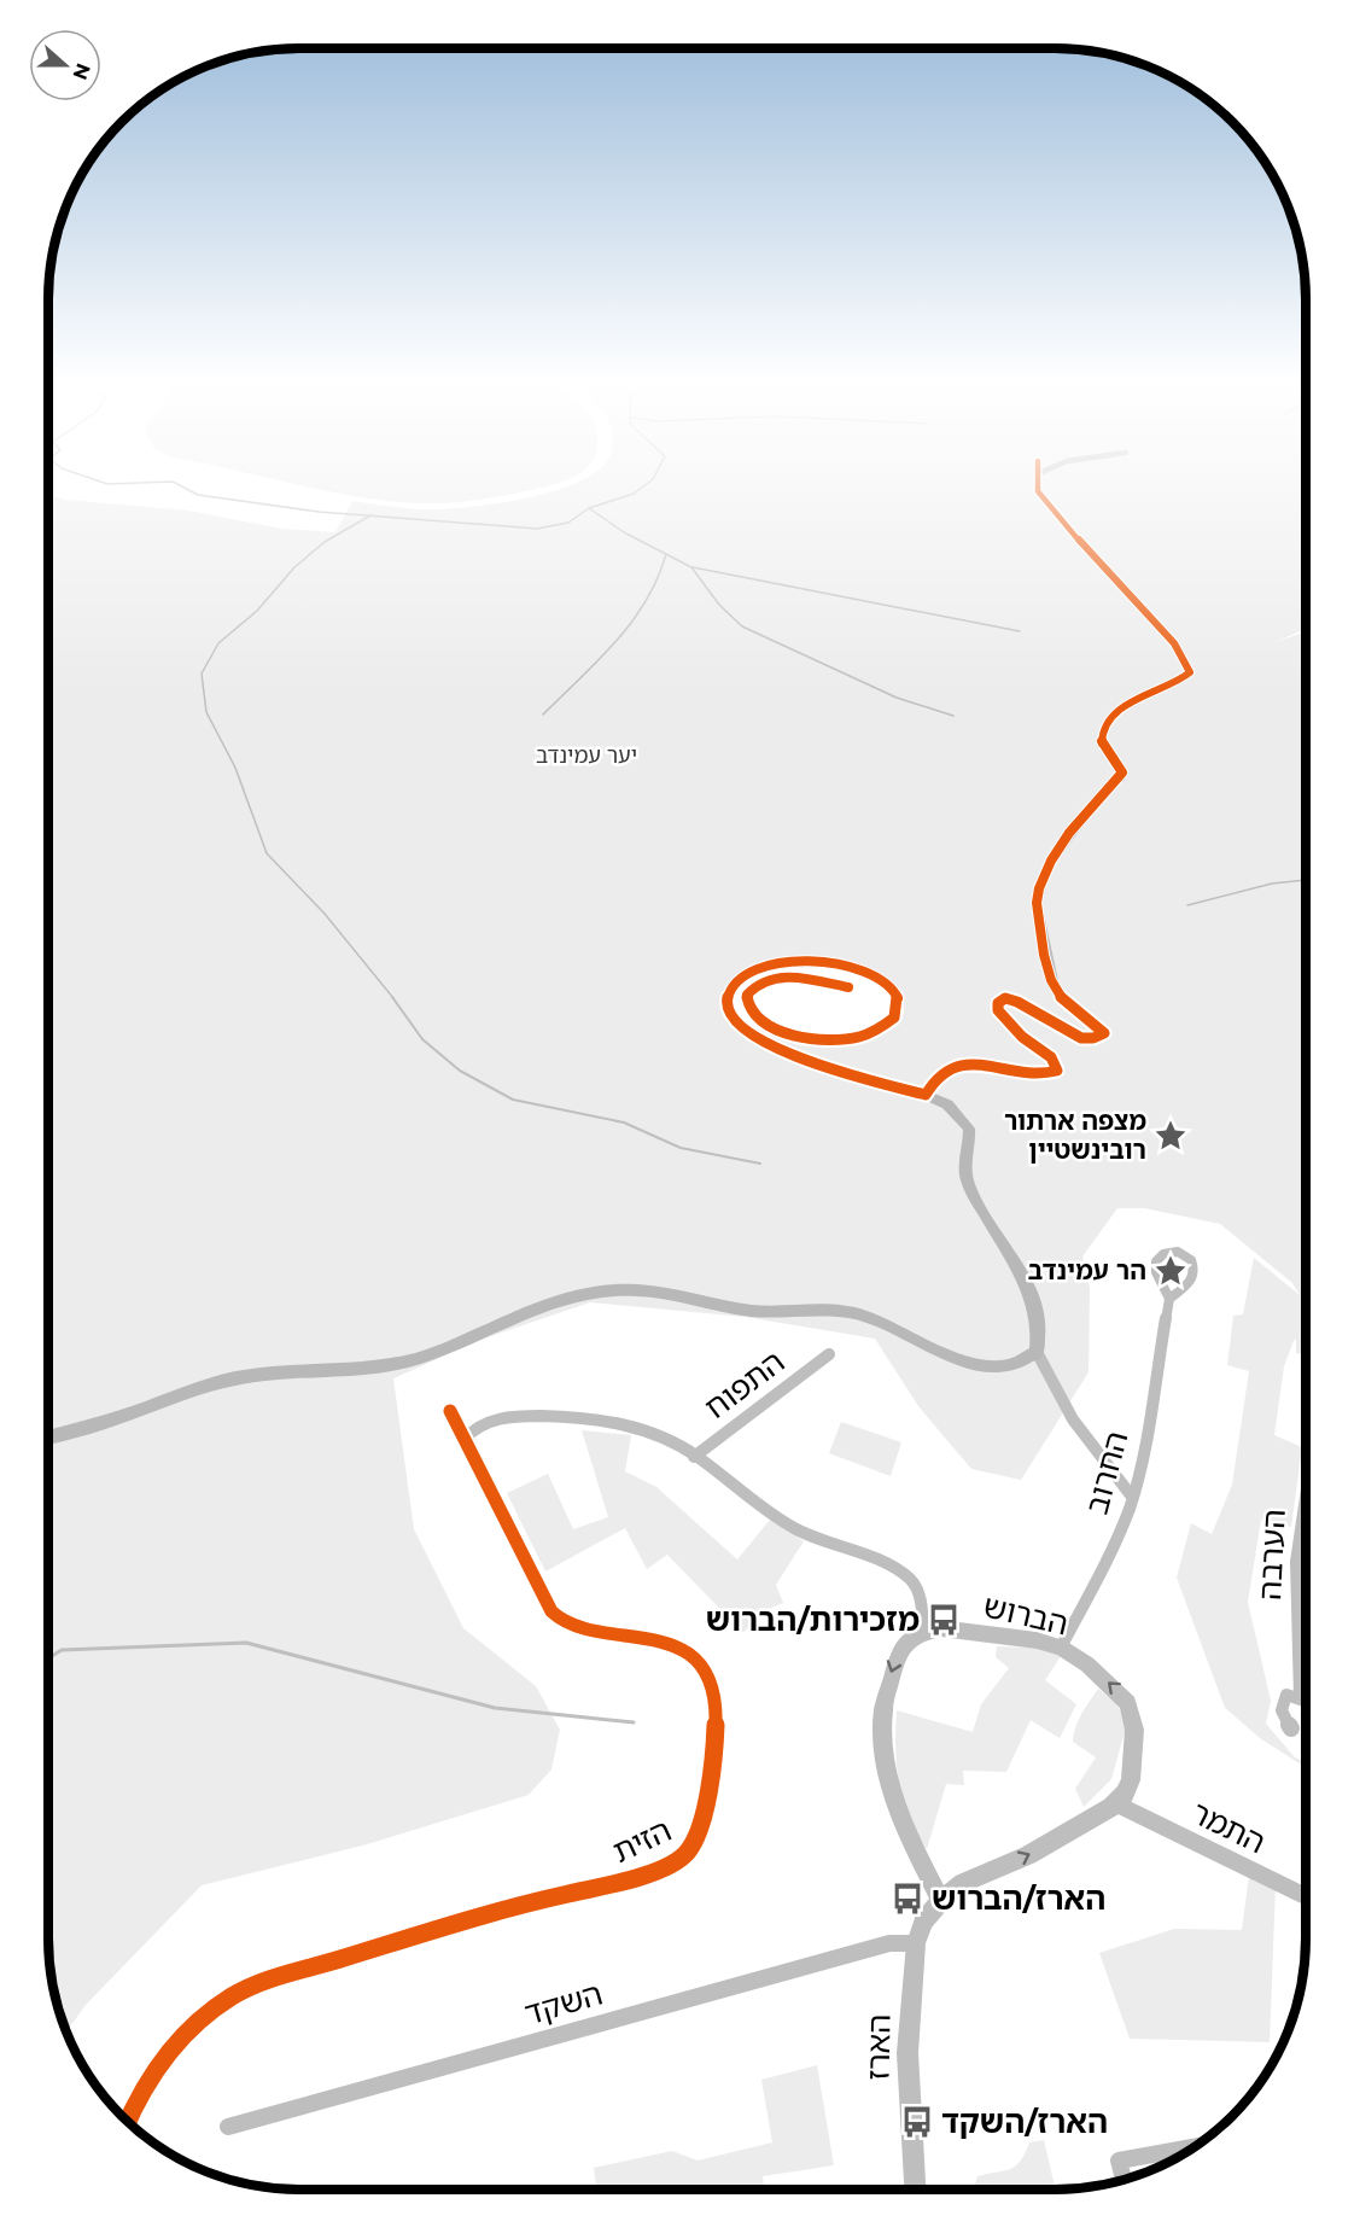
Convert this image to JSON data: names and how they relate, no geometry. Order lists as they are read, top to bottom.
{
  "streets": {
    "street": [
      "התפוח",
      "החרוב",
      "הערבה",
      "הברוש",
      "התמר",
      "הזית",
      "השקד",
      "הארז"
    ]
  },
  "crossings": [
    ["החרוב", "הברוש"],
    ["הברוש", "התמר"],
    ["הברוש", "הארז"],
    ["השקד", "הארז"]
  ],
  "parks": ["יער עמינדב"],
  "places": {
    "place": ["מצפה ארתור רובינשטיין", "הר עמינדב"],
    "bus stop": ["מזכירות/הברוש", "הארז/הברוש", "הארז/השקד"]
  },
  "north": "right"
}
